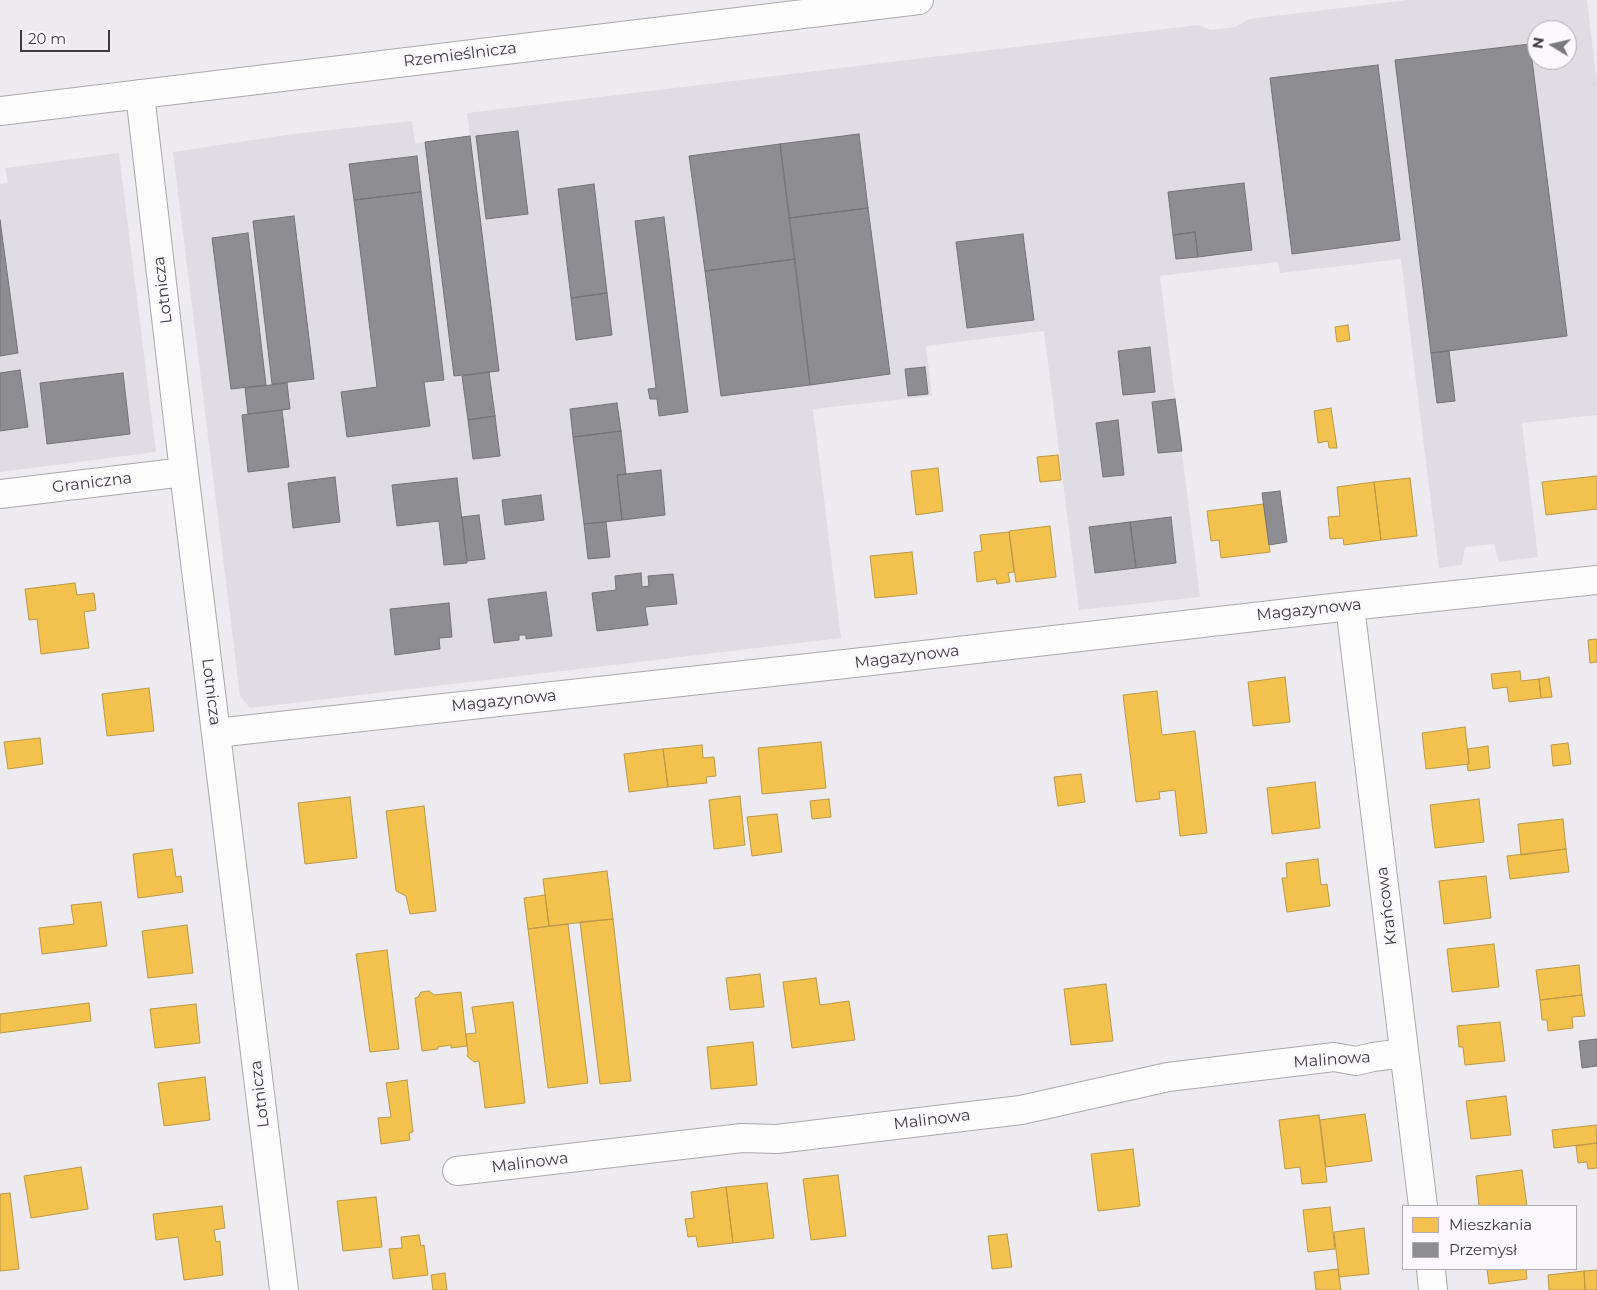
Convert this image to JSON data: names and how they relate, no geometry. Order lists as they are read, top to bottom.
{
  "streets": {
    "street": [
      "Rzemieślnicza",
      "Lotnicza",
      "Graniczna",
      "Magazynowa",
      "Krańcowa",
      "Malinowa"
    ]
  },
  "crossings": [
    ["Rzemieślnicza", "Lotnicza"],
    ["Lotnicza", "Graniczna"],
    ["Lotnicza", "Magazynowa"],
    ["Magazynowa", "Krańcowa"],
    ["Krańcowa", "Malinowa"]
  ],
  "legend": ["Mieszkania", "Przemysł"],
  "scale_bar": "20 m",
  "north": "left"
}
